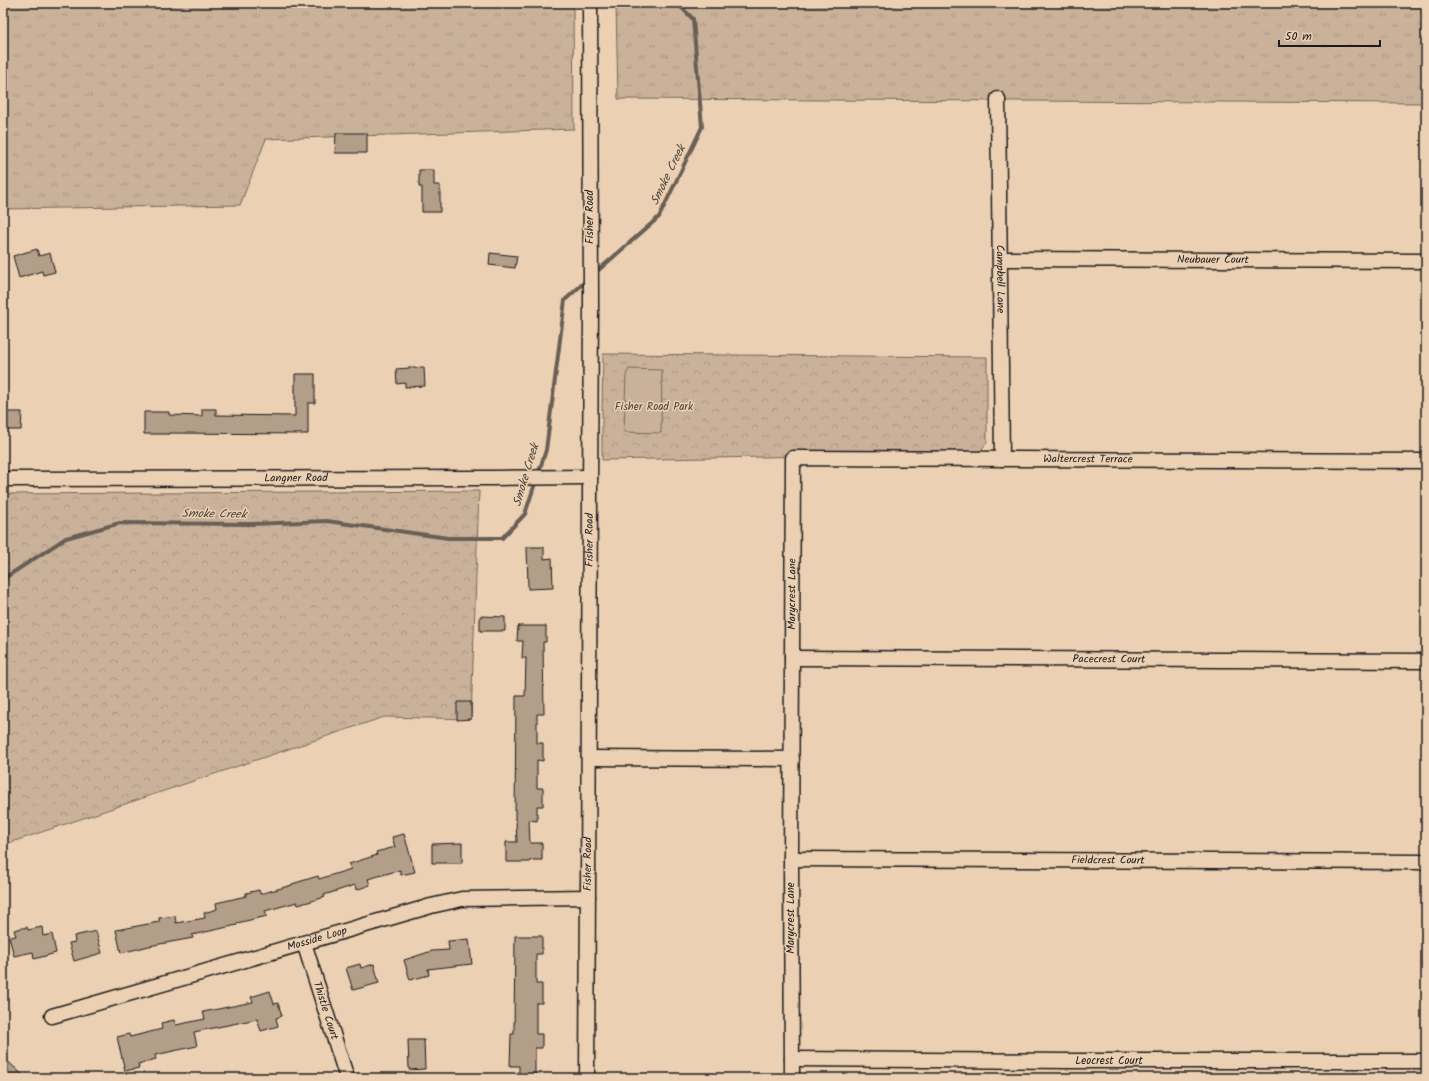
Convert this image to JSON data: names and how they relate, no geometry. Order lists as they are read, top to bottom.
{
  "streets": {
    "street": [
      "Fisher Road",
      "Neubauer Court",
      "Campbell Lane",
      "Waltercrest Terrace",
      "Langner Road",
      "Marycrest Lane",
      "Pacecrest Court",
      "Fieldcrest Court",
      "Mosside Loop",
      "Thistle Court",
      "Leocrest Court"
    ]
  },
  "crossings": [
    ["Fisher Road", "Langner Road"],
    ["Fisher Road", "Mosside Loop"],
    ["Neubauer Court", "Campbell Lane"],
    ["Campbell Lane", "Waltercrest Terrace"],
    ["Waltercrest Terrace", "Marycrest Lane"],
    ["Marycrest Lane", "Pacecrest Court"],
    ["Marycrest Lane", "Fieldcrest Court"],
    ["Marycrest Lane", "Leocrest Court"],
    ["Mosside Loop", "Thistle Court"]
  ],
  "water": ["Smoke Creek"],
  "parks": ["Fisher Road Park"],
  "scale_bar": "50 m"
}
